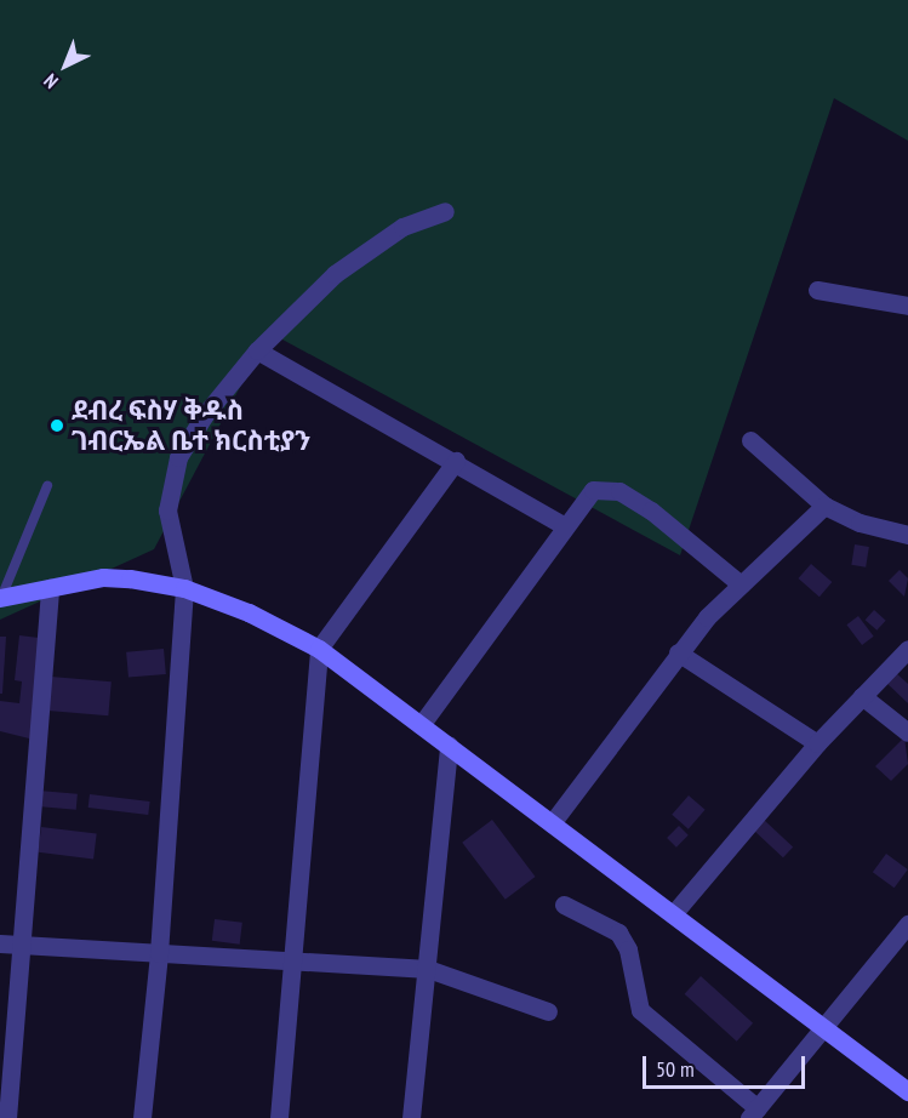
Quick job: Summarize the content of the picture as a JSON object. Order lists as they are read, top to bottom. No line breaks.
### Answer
{"places":["ደብረ ፍስሃ ቅዱስ ገብርኤል ቤተ ክርስቲያን"],"scale_bar":"50 m","north":"bottom left"}
